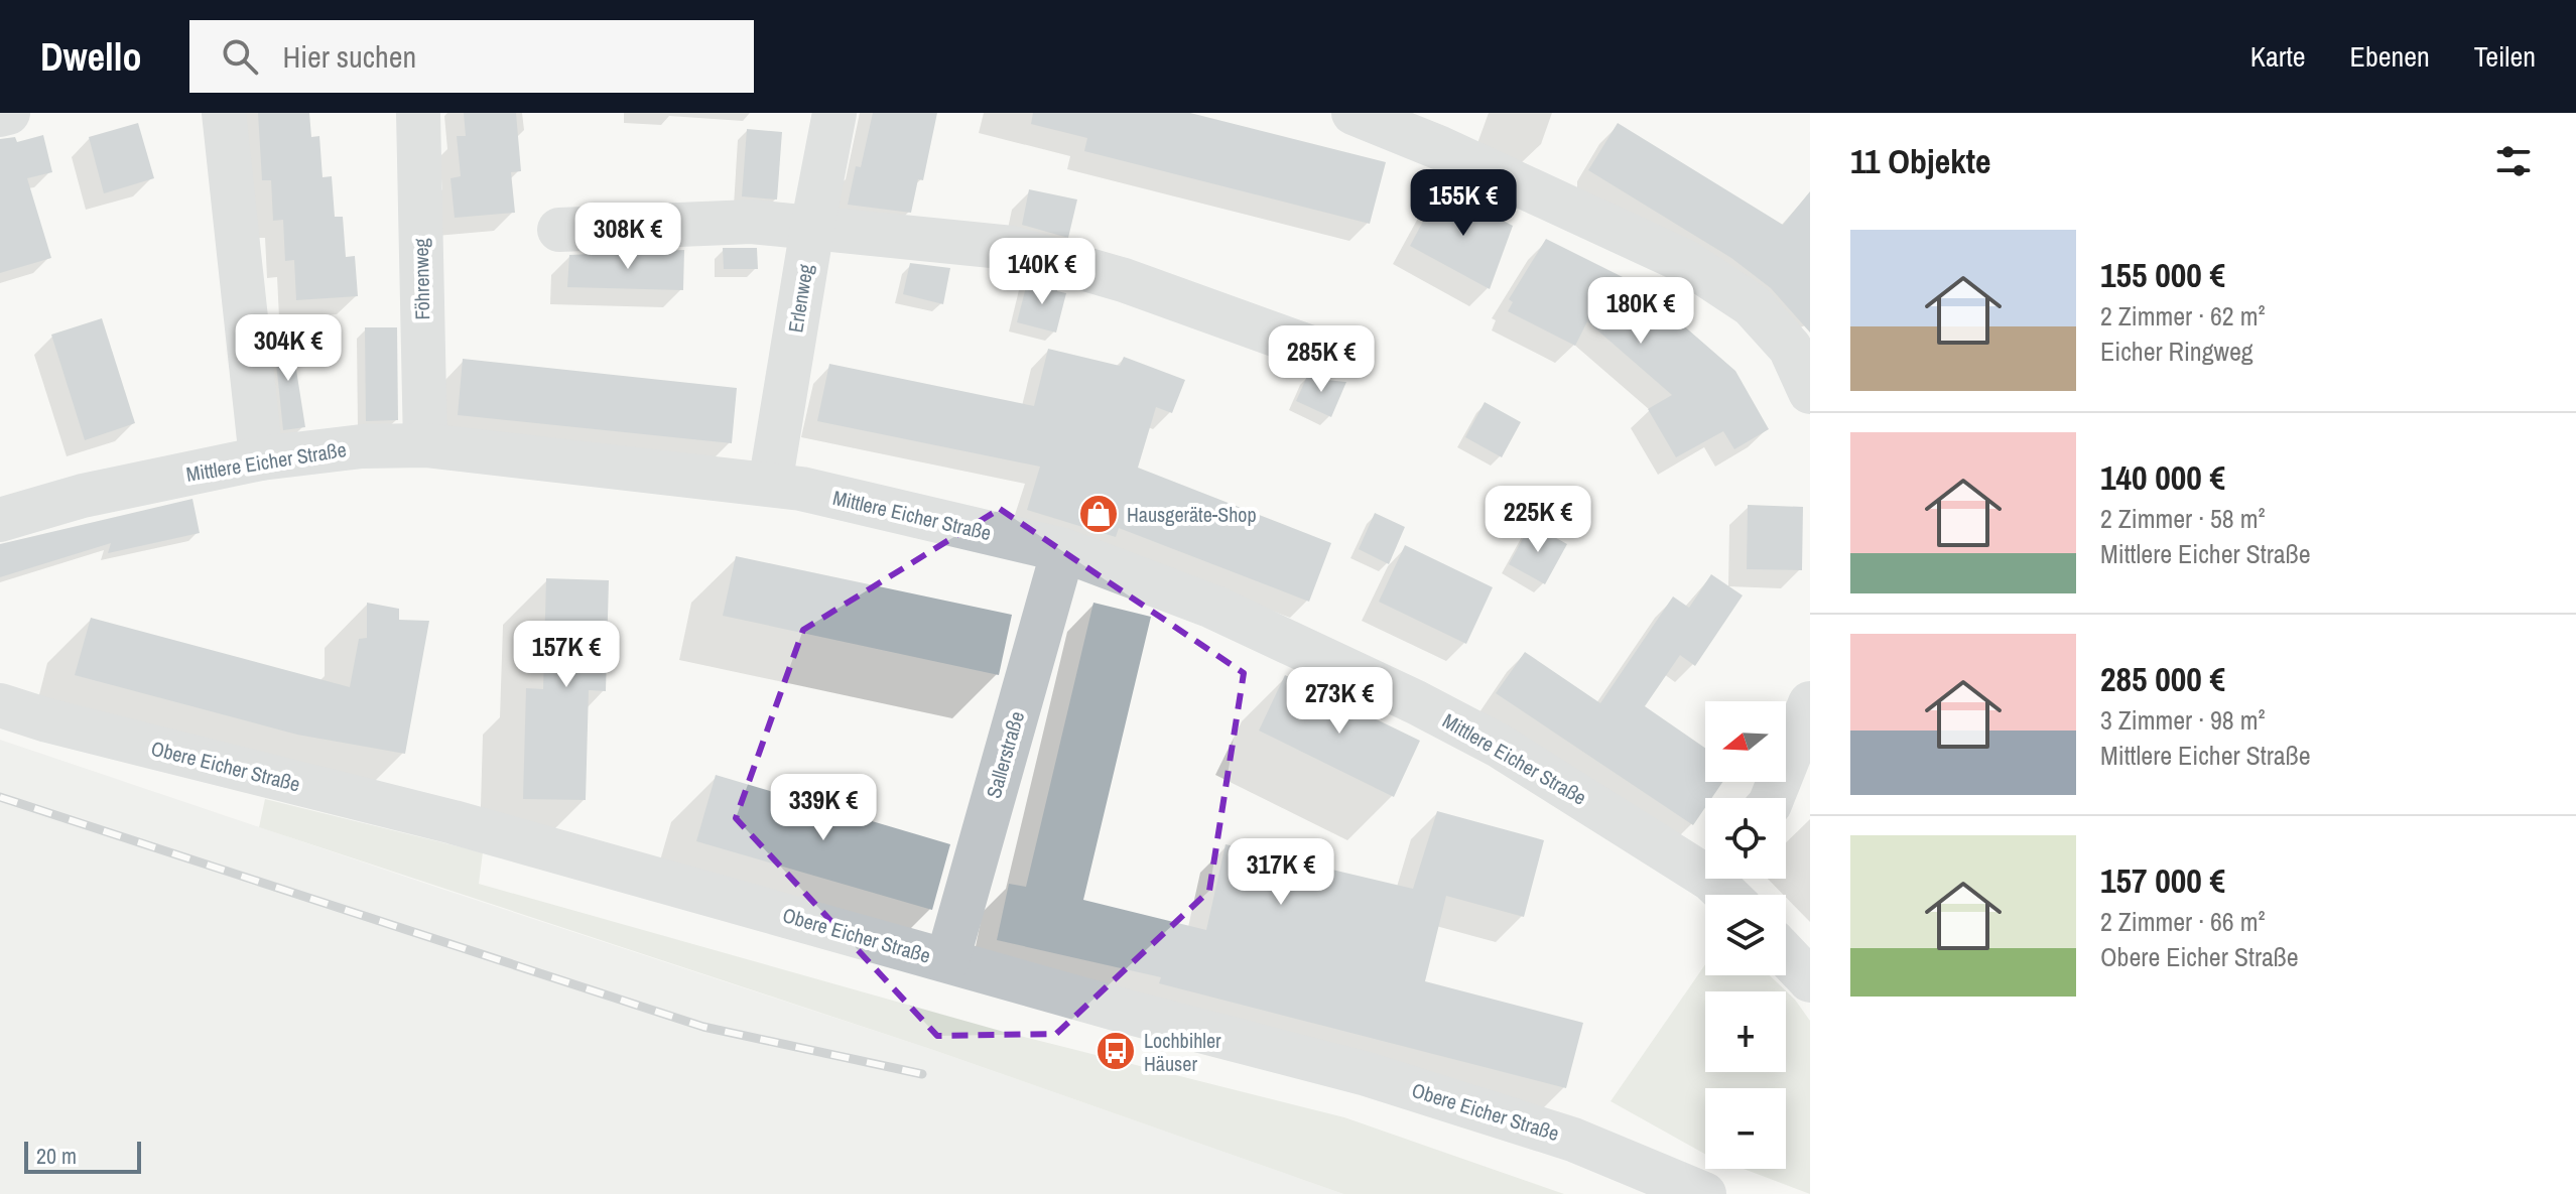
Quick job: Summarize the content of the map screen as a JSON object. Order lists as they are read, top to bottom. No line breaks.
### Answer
{"streets":{"street":["Föhrenweg","Erlenweg","Mittlere Eicher Straße","Sallerstraße","Obere Eicher Straße"]},"crossings":[["Föhrenweg","Mittlere Eicher Straße"],["Erlenweg","Mittlere Eicher Straße"],["Mittlere Eicher Straße","Sallerstraße"],["Sallerstraße","Obere Eicher Straße"]],"places":{"shop":["Hausgeräte-Shop"],"bus stop":["Lochbihler Häuser"]},"scale_bar":"20 m","north":"left","page":{"header":"Dwello","search":"Hier suchen","nav":["Karte","Ebenen","Teilen"],"heading":"11 Objekte","price":["155K €","308K €","140K €","180K €","304K €","285K €","225K €","157K €","273K €","339K €","317K €"],"list":[{"name":"155 000 €","note":"2 Zimmer · 62 m² · Eicher Ringweg"},{"name":"140 000 €","note":"2 Zimmer · 58 m² · Mittlere Eicher Straße"},{"name":"285 000 €","note":"3 Zimmer · 98 m² · Mittlere Eicher Straße"},{"name":"157 000 €","note":"2 Zimmer · 66 m² · Obere Eicher Straße"}],"map_buttons":["+","−"],"scale":"20 m"}}
